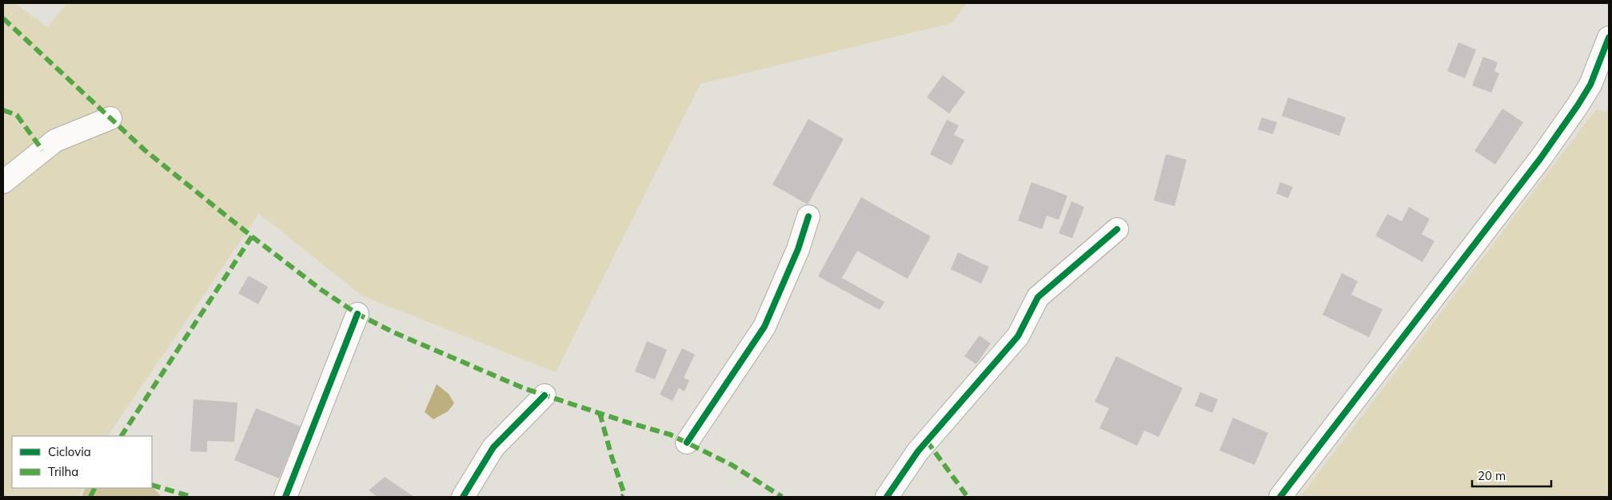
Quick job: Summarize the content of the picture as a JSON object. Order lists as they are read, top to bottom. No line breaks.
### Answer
{"legend":["Ciclovia","Trilha"],"scale_bar":"20 m"}
